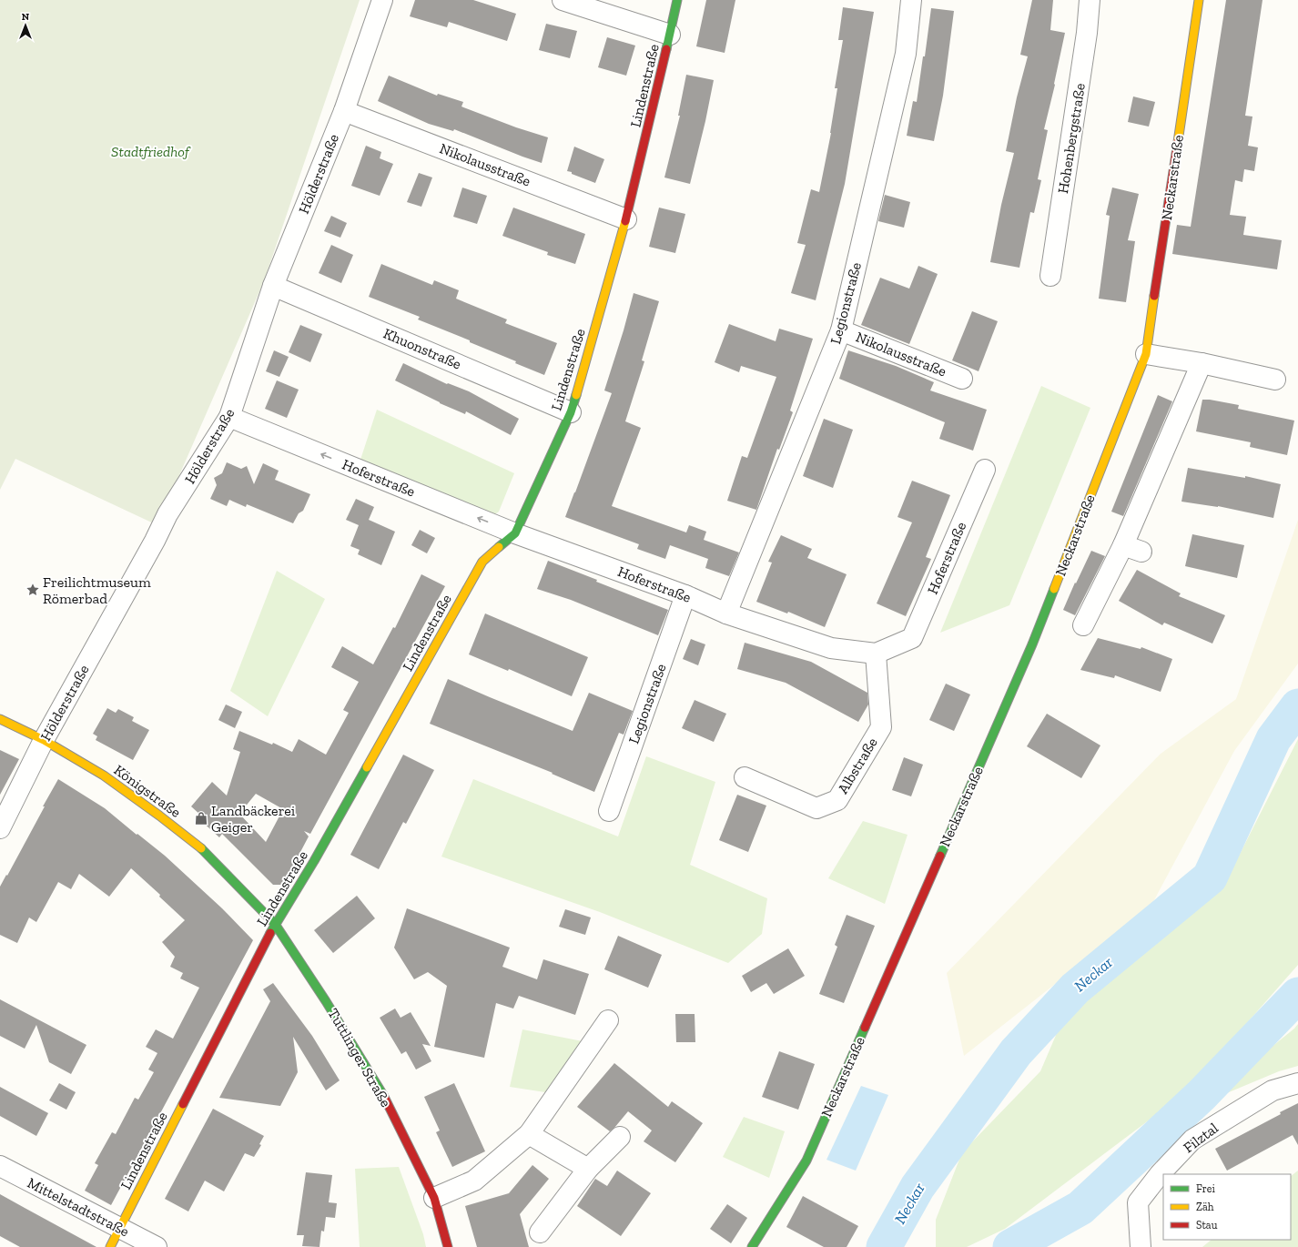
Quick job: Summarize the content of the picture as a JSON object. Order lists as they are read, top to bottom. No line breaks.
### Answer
{"streets":{"street":["Lindenstraße","Hohenbergstraße","Nikolausstraße","Hölderstraße","Neckarstraße","Legionstraße","Khuonstraße","Hoferstraße","Albstraße","Königstraße","Tuttlinger Straße","Filztal","Mittelstadtstraße"]},"crossings":[["Lindenstraße","Nikolausstraße"],["Lindenstraße","Khuonstraße"],["Lindenstraße","Hoferstraße"],["Lindenstraße","Königstraße"],["Lindenstraße","Tuttlinger Straße"],["Lindenstraße","Mittelstadtstraße"],["Nikolausstraße","Hölderstraße"],["Nikolausstraße","Legionstraße"],["Hölderstraße","Khuonstraße"],["Hölderstraße","Hoferstraße"],["Hölderstraße","Königstraße"],["Legionstraße","Hoferstraße"],["Hoferstraße","Albstraße"],["Königstraße","Tuttlinger Straße"]],"water":["Neckar"],"parks":["Stadtfriedhof"],"places":{"place":["Freilichtmuseum Römerbad"],"shop":["Landbäckerei Geiger"]},"legend":["Frei","Zäh","Stau"],"north":"top"}
